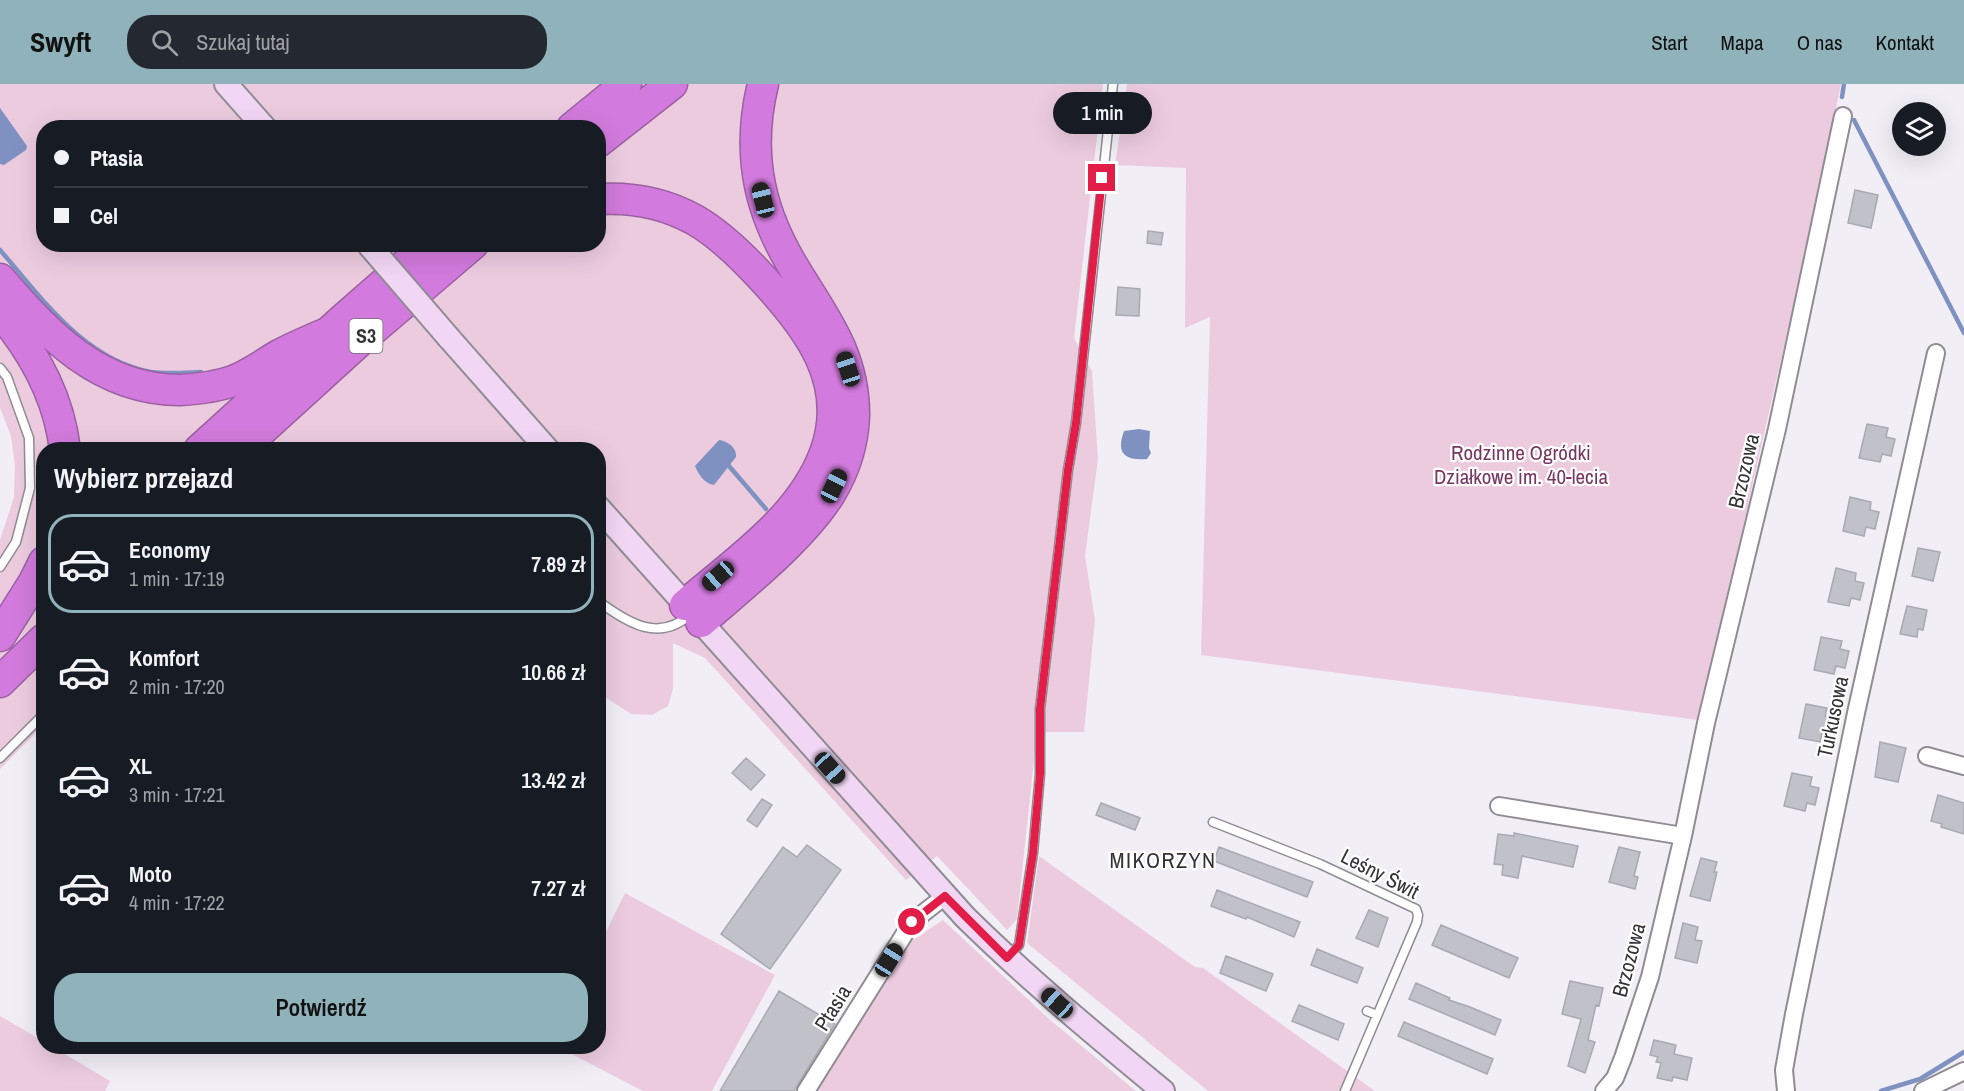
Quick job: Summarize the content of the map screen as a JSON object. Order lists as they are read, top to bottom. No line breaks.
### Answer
{"streets":{"highway":["S3"],"street":["Brzozowa","Turkusowa","Ptasia"],"lane":["Leśny Świt"]},"districts":["MIKORZYN"],"parks":["Rodzinne Ogródki Działkowe im. 40-lecia"],"page":{"header":"Swyft","search":"Szukaj tutaj","nav":["Start","Mapa","O nas","Kontakt"],"bubble":"1 min","banner":["Ptasia","Cel"],"heading":"Wybierz przejazd","list":[{"name":"Economy","note":"1 min · 17:19","value":"7.89 zł"},{"name":"Komfort","note":"2 min · 17:20","value":"10.66 zł"},{"name":"XL","note":"3 min · 17:21","value":"13.42 zł"},{"name":"Moto","note":"4 min · 17:22","value":"7.27 zł"}],"buttons":"Potwierdź"}}
